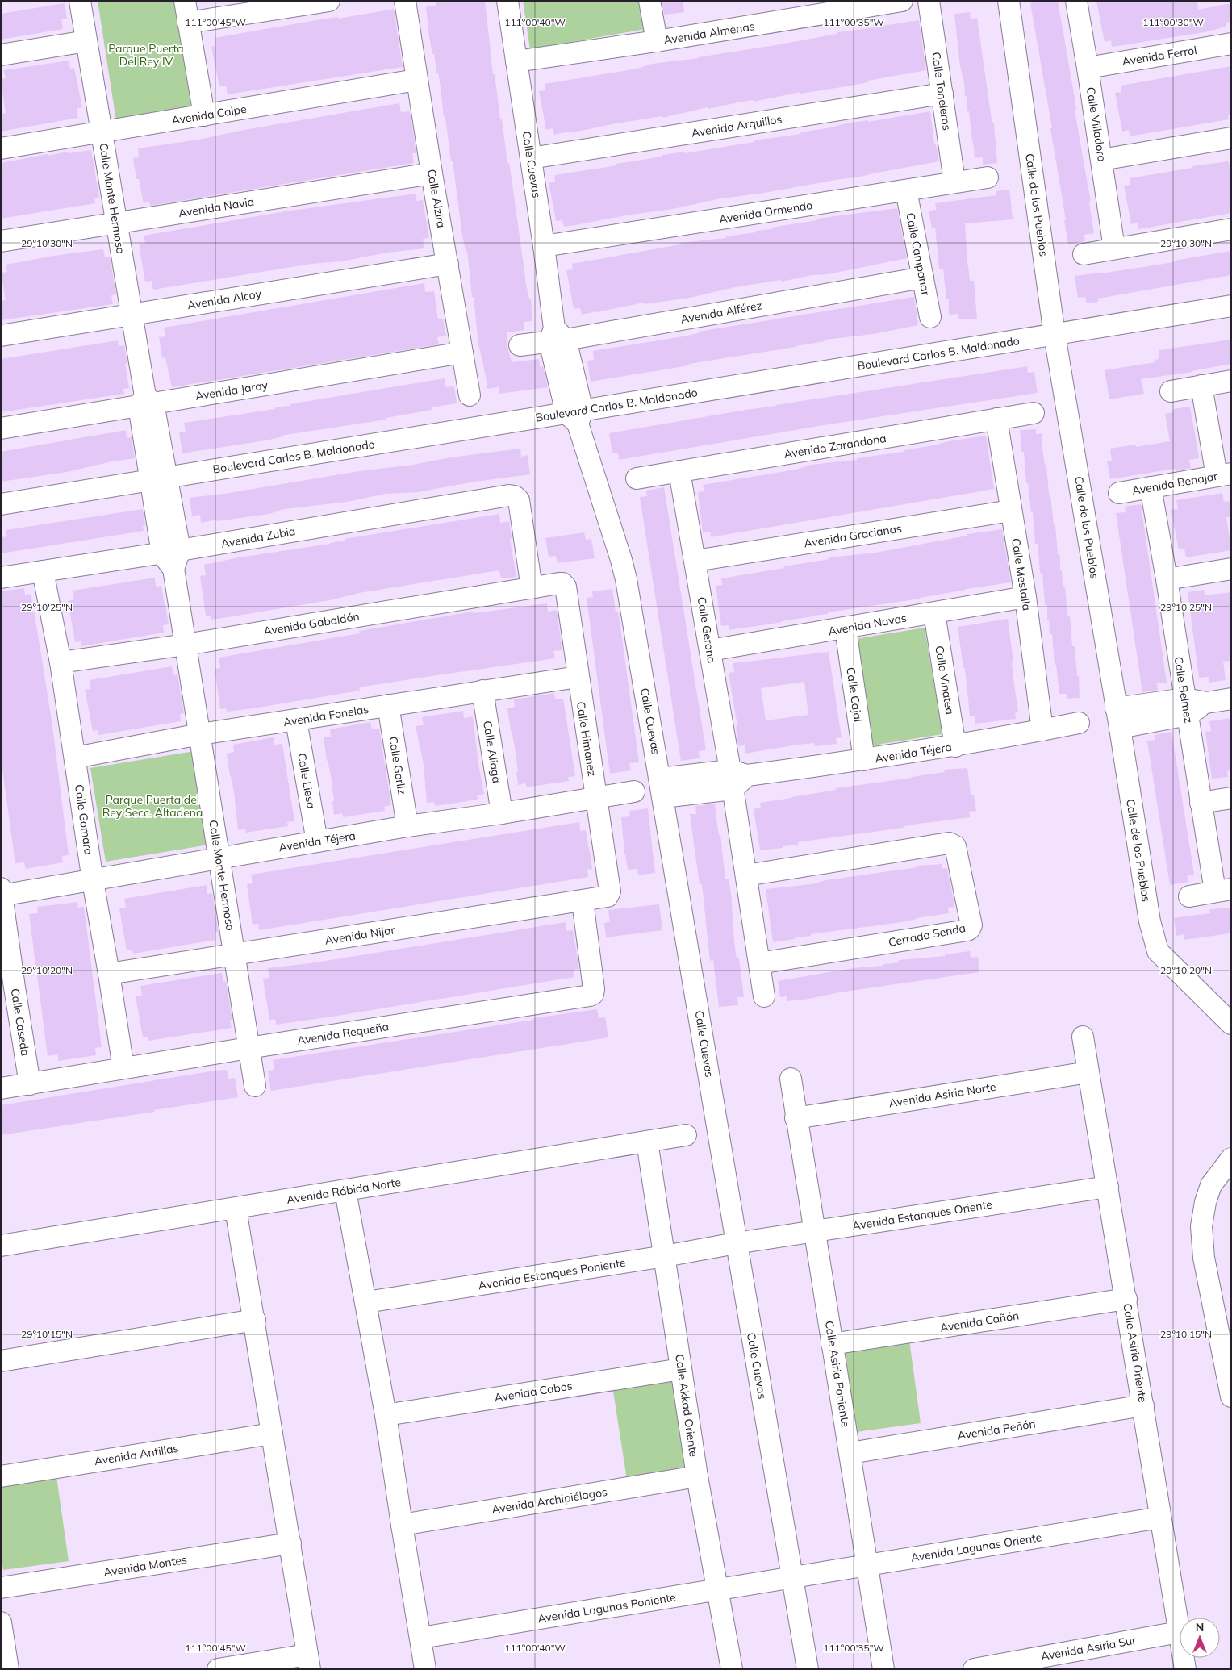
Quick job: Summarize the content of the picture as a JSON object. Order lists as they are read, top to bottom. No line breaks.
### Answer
{"streets":{"street":["Avenida Almenas","Avenida Ferrol","Calle Toneleros","Avenida Calpe","Calle Villadoro","Avenida Arquillos","Calle Cuevas","Calle Monte Hermoso","Calle Alzira","Calle de los Pueblos","Avenida Navia","Avenida Ormendo","Calle Campanar","Avenida Alcoy","Avenida Alférez","Boulevard Carlos B. Maldonado","Avenida Jaray","Avenida Zarandona","Avenida Benajar","Avenida Gracianas","Avenida Zubia","Calle Mestalla","Avenida Gabaldón","Avenida Navas","Calle Gerona","Calle Vinatea","Calle Belmez","Calle Cajal","Avenida Fonelas","Calle Himanez","Calle Aliaga","Avenida Téjera","Calle Gorliz","Calle Liesa","Calle Gomara","Avenida Nijar","Cerrada Senda","Calle Caseda","Avenida Requeña","Avenida Asiria Norte","Avenida Rábida Norte","Avenida Estanques Oriente","Avenida Estanques Poniente","Avenida Cañón","Calle Asiria Oriente","Calle Asiria Poniente","Avenida Cabos","Calle Akkad Oriente","Avenida Peñón","Avenida Antillas","Avenida Archipiélagos","Avenida Lagunas Oriente","Avenida Montes","Avenida Lagunas Poniente","Avenida Asiria Sur"]},"crossings":[["Avenida Almenas","Calle Cuevas"],["Avenida Ferrol","Calle Villadoro"],["Calle Toneleros","Avenida Arquillos"],["Calle Toneleros","Avenida Ormendo"],["Avenida Calpe","Calle Monte Hermoso"],["Avenida Calpe","Calle Alzira"],["Avenida Arquillos","Calle Cuevas"],["Calle Cuevas","Avenida Ormendo"],["Calle Cuevas","Avenida Alférez"],["Calle Cuevas","Boulevard Carlos B. Maldonado"],["Calle Cuevas","Avenida Téjera"],["Calle Cuevas","Avenida Estanques Oriente"],["Calle Cuevas","Avenida Estanques Poniente"],["Calle Cuevas","Avenida Lagunas Oriente"],["Calle Cuevas","Avenida Lagunas Poniente"],["Calle Monte Hermoso","Avenida Navia"],["Calle Monte Hermoso","Avenida Alcoy"],["Calle Monte Hermoso","Boulevard Carlos B. Maldonado"],["Calle Monte Hermoso","Avenida Jaray"],["Calle Monte Hermoso","Avenida Zubia"],["Calle Monte Hermoso","Avenida Gabaldón"],["Calle Monte Hermoso","Avenida Fonelas"],["Calle Monte Hermoso","Avenida Téjera"],["Calle Monte Hermoso","Avenida Nijar"],["Calle Monte Hermoso","Avenida Requeña"],["Calle Alzira","Avenida Navia"],["Calle Alzira","Avenida Alcoy"],["Calle Alzira","Avenida Jaray"],["Calle de los Pueblos","Boulevard Carlos B. Maldonado"],["Avenida Ormendo","Calle Campanar"],["Calle Campanar","Avenida Alférez"],["Avenida Zarandona","Calle Mestalla"],["Avenida Zarandona","Calle Gerona"],["Avenida Benajar","Calle Belmez"],["Avenida Gracianas","Calle Mestalla"],["Avenida Gracianas","Calle Gerona"],["Avenida Zubia","Avenida Gabaldón"],["Avenida Zubia","Calle Gomara"],["Calle Mestalla","Avenida Navas"],["Calle Mestalla","Avenida Téjera"],["Avenida Gabaldón","Calle Himanez"],["Avenida Gabaldón","Calle Gomara"],["Avenida Navas","Calle Gerona"],["Avenida Navas","Calle Vinatea"],["Avenida Navas","Calle Cajal"],["Calle Gerona","Avenida Téjera"],["Calle Vinatea","Avenida Téjera"],["Calle Cajal","Avenida Téjera"],["Avenida Fonelas","Calle Himanez"],["Avenida Fonelas","Calle Aliaga"],["Avenida Fonelas","Calle Gorliz"],["Avenida Fonelas","Calle Liesa"],["Avenida Fonelas","Calle Gomara"],["Calle Himanez","Avenida Téjera"],["Calle Himanez","Avenida Nijar"],["Calle Aliaga","Avenida Téjera"],["Avenida Téjera","Calle Gorliz"],["Avenida Téjera","Calle Liesa"],["Avenida Téjera","Calle Gomara"],["Avenida Téjera","Calle Caseda"],["Calle Gomara","Avenida Nijar"],["Calle Gomara","Avenida Requeña"],["Avenida Nijar","Avenida Requeña"],["Calle Caseda","Avenida Requeña"],["Avenida Asiria Norte","Calle Asiria Oriente"],["Avenida Asiria Norte","Calle Asiria Poniente"],["Avenida Rábida Norte","Calle Akkad Oriente"],["Avenida Estanques Oriente","Avenida Estanques Poniente"],["Avenida Estanques Oriente","Calle Asiria Oriente"],["Avenida Estanques Oriente","Calle Asiria Poniente"],["Avenida Estanques Poniente","Calle Akkad Oriente"],["Avenida Cañón","Calle Asiria Oriente"],["Avenida Cañón","Calle Asiria Poniente"],["Calle Asiria Oriente","Avenida Peñón"],["Calle Asiria Oriente","Avenida Lagunas Oriente"],["Calle Asiria Oriente","Avenida Asiria Sur"],["Calle Asiria Poniente","Avenida Peñón"],["Calle Asiria Poniente","Avenida Lagunas Oriente"],["Avenida Cabos","Calle Akkad Oriente"],["Calle Akkad Oriente","Avenida Archipiélagos"],["Calle Akkad Oriente","Avenida Lagunas Poniente"],["Avenida Lagunas Oriente","Avenida Lagunas Poniente"]],"parks":["Parque Puerta Del Rey IV","Parque Puerta del Rey Secc. Altadena"],"north":"top","coordinates":["111°00'45\"W","111°00'40\"W","111°00'35\"W","111°00'30\"W","29°10'30\"N","29°10'25\"N","29°10'20\"N","29°10'15\"N"]}
